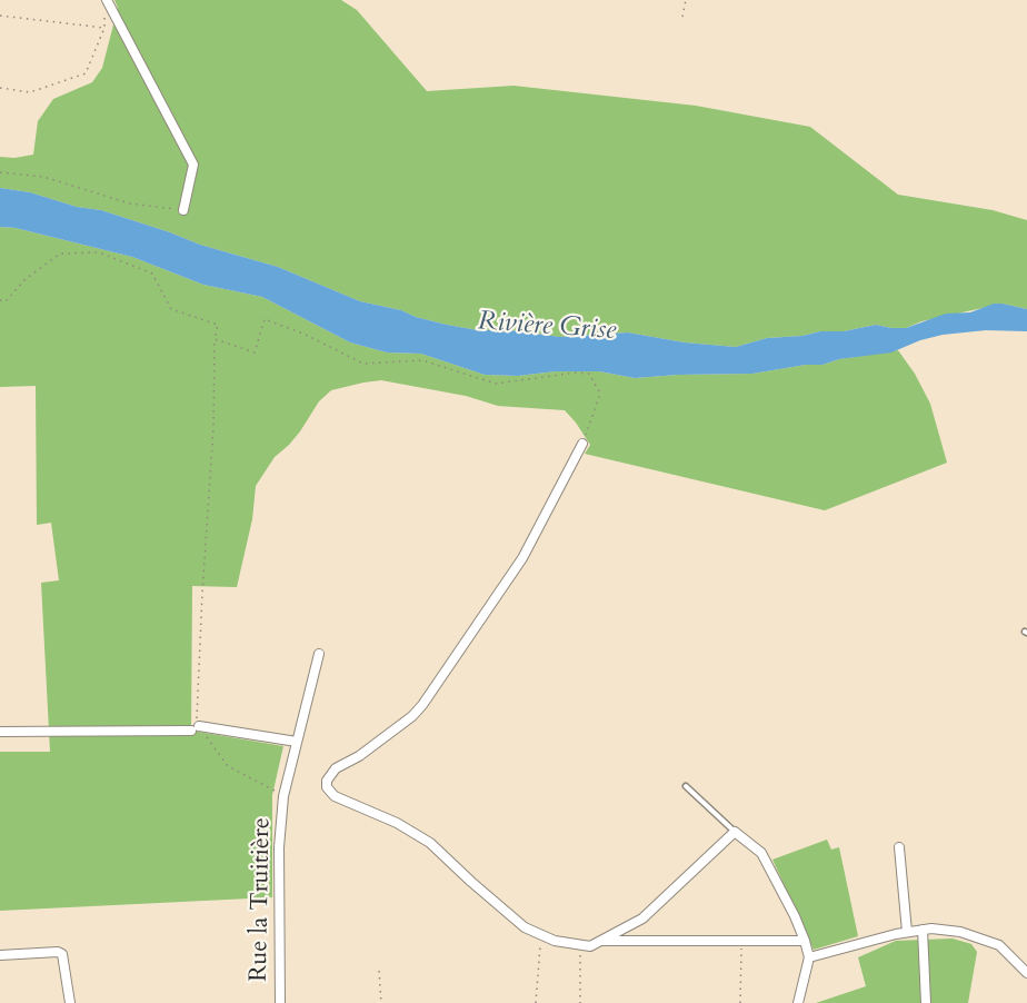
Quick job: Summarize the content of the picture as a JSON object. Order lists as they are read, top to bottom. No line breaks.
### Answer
{"streets":{"street":["Rue la Truitière"]},"water":["Rivière Grise"]}
